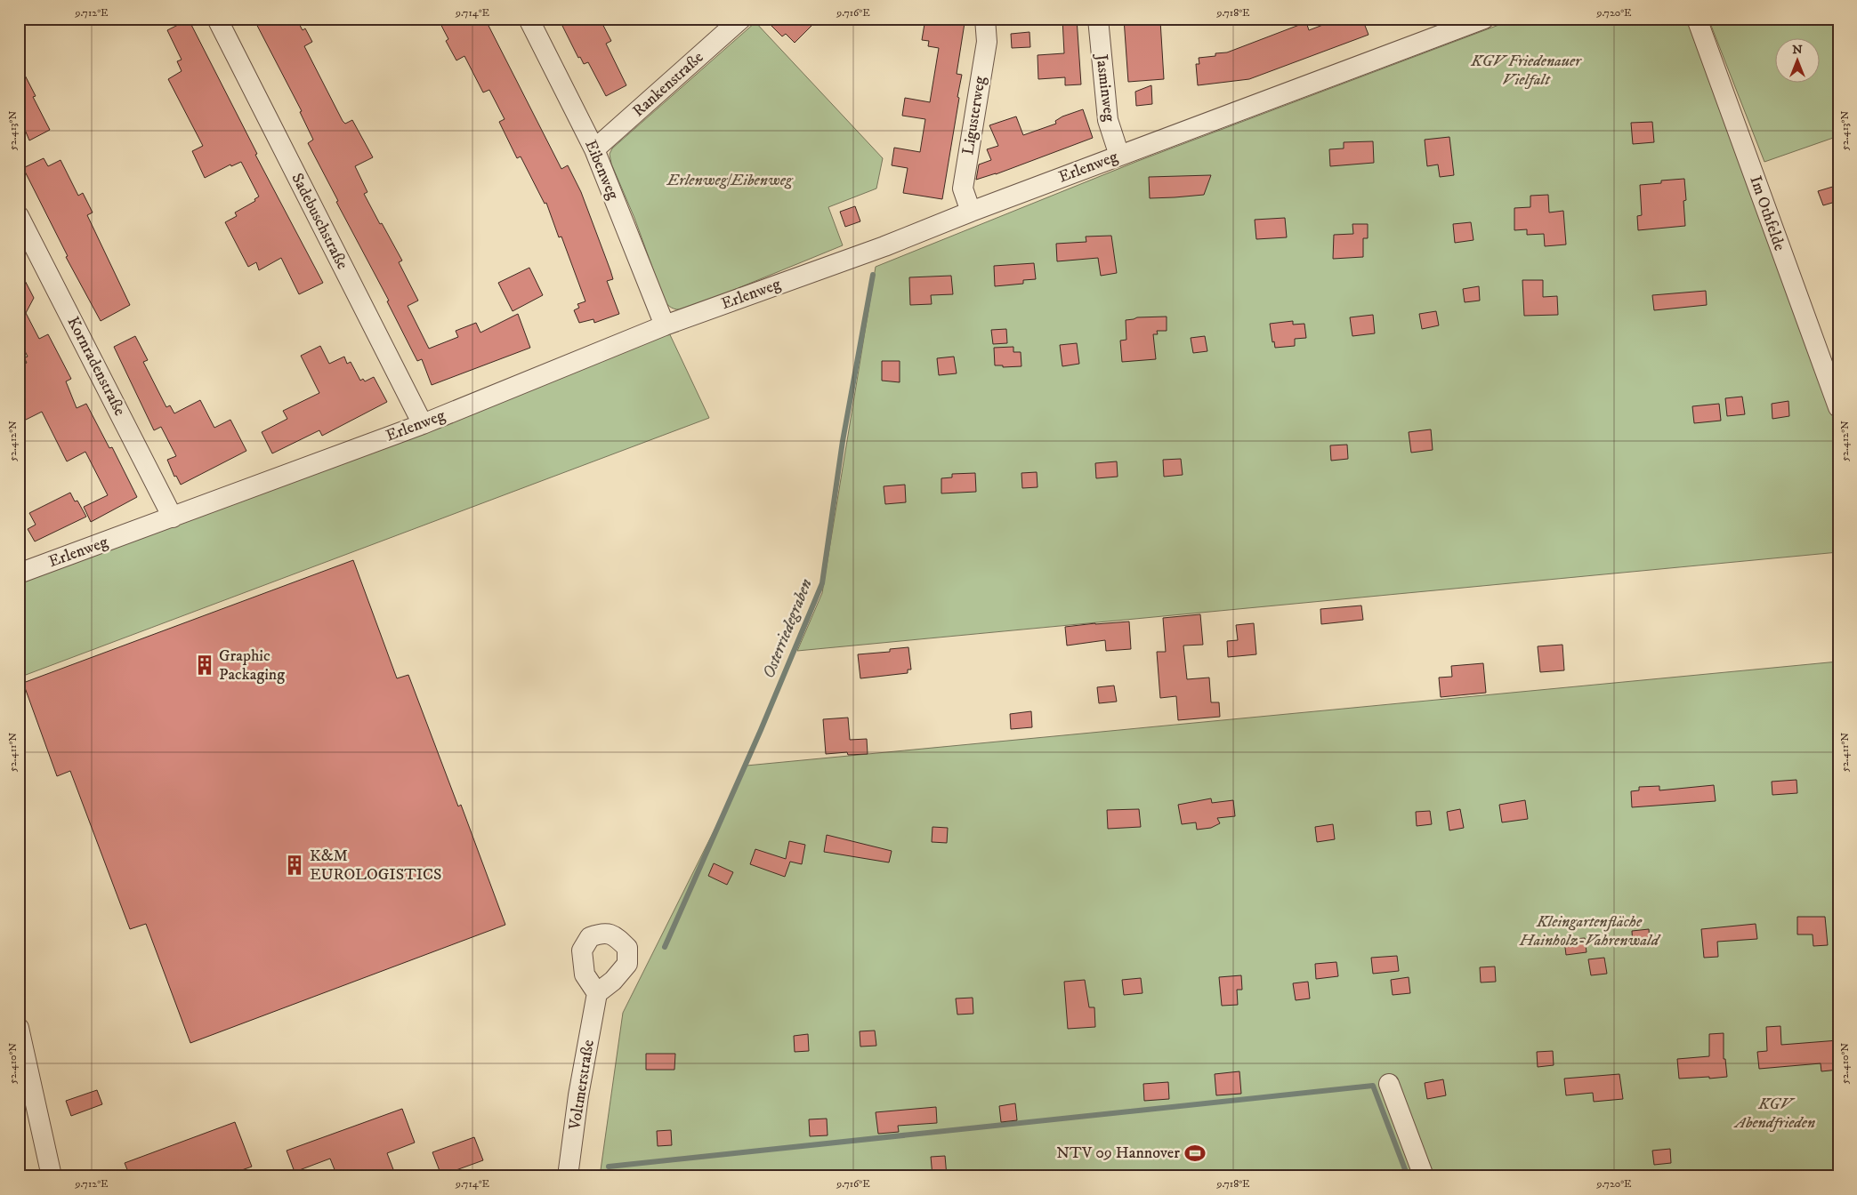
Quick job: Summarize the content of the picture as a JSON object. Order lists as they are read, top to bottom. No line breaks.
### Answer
{"streets":{"street":["Rankenstraße","Jasminweg","Ligusterweg","Erlenweg","Eibenweg","Im Othfelde","Sadebuschstraße","Kornradenstraße","Voltmerstraße"]},"crossings":[["Rankenstraße","Eibenweg"],["Jasminweg","Erlenweg"],["Ligusterweg","Erlenweg"],["Erlenweg","Eibenweg"],["Erlenweg","Sadebuschstraße"],["Erlenweg","Kornradenstraße"]],"water":["Osterriedegraben"],"parks":["KGV Friedenauer Vielfalt","Erlenweg/Eibenweg","Kleingartenfläche Hainholz-Vahrenwald","KGV Abendfrieden"],"places":{"building":["Graphic Packaging","K&M EUROLOGISTICS"],"sports":["NTV 09 Hannover"]},"north":"top","coordinates":["9.712°E","9.714°E","9.716°E","9.718°E","9.720°E","52.413°N","52.412°N","52.411°N","52.410°N"]}
